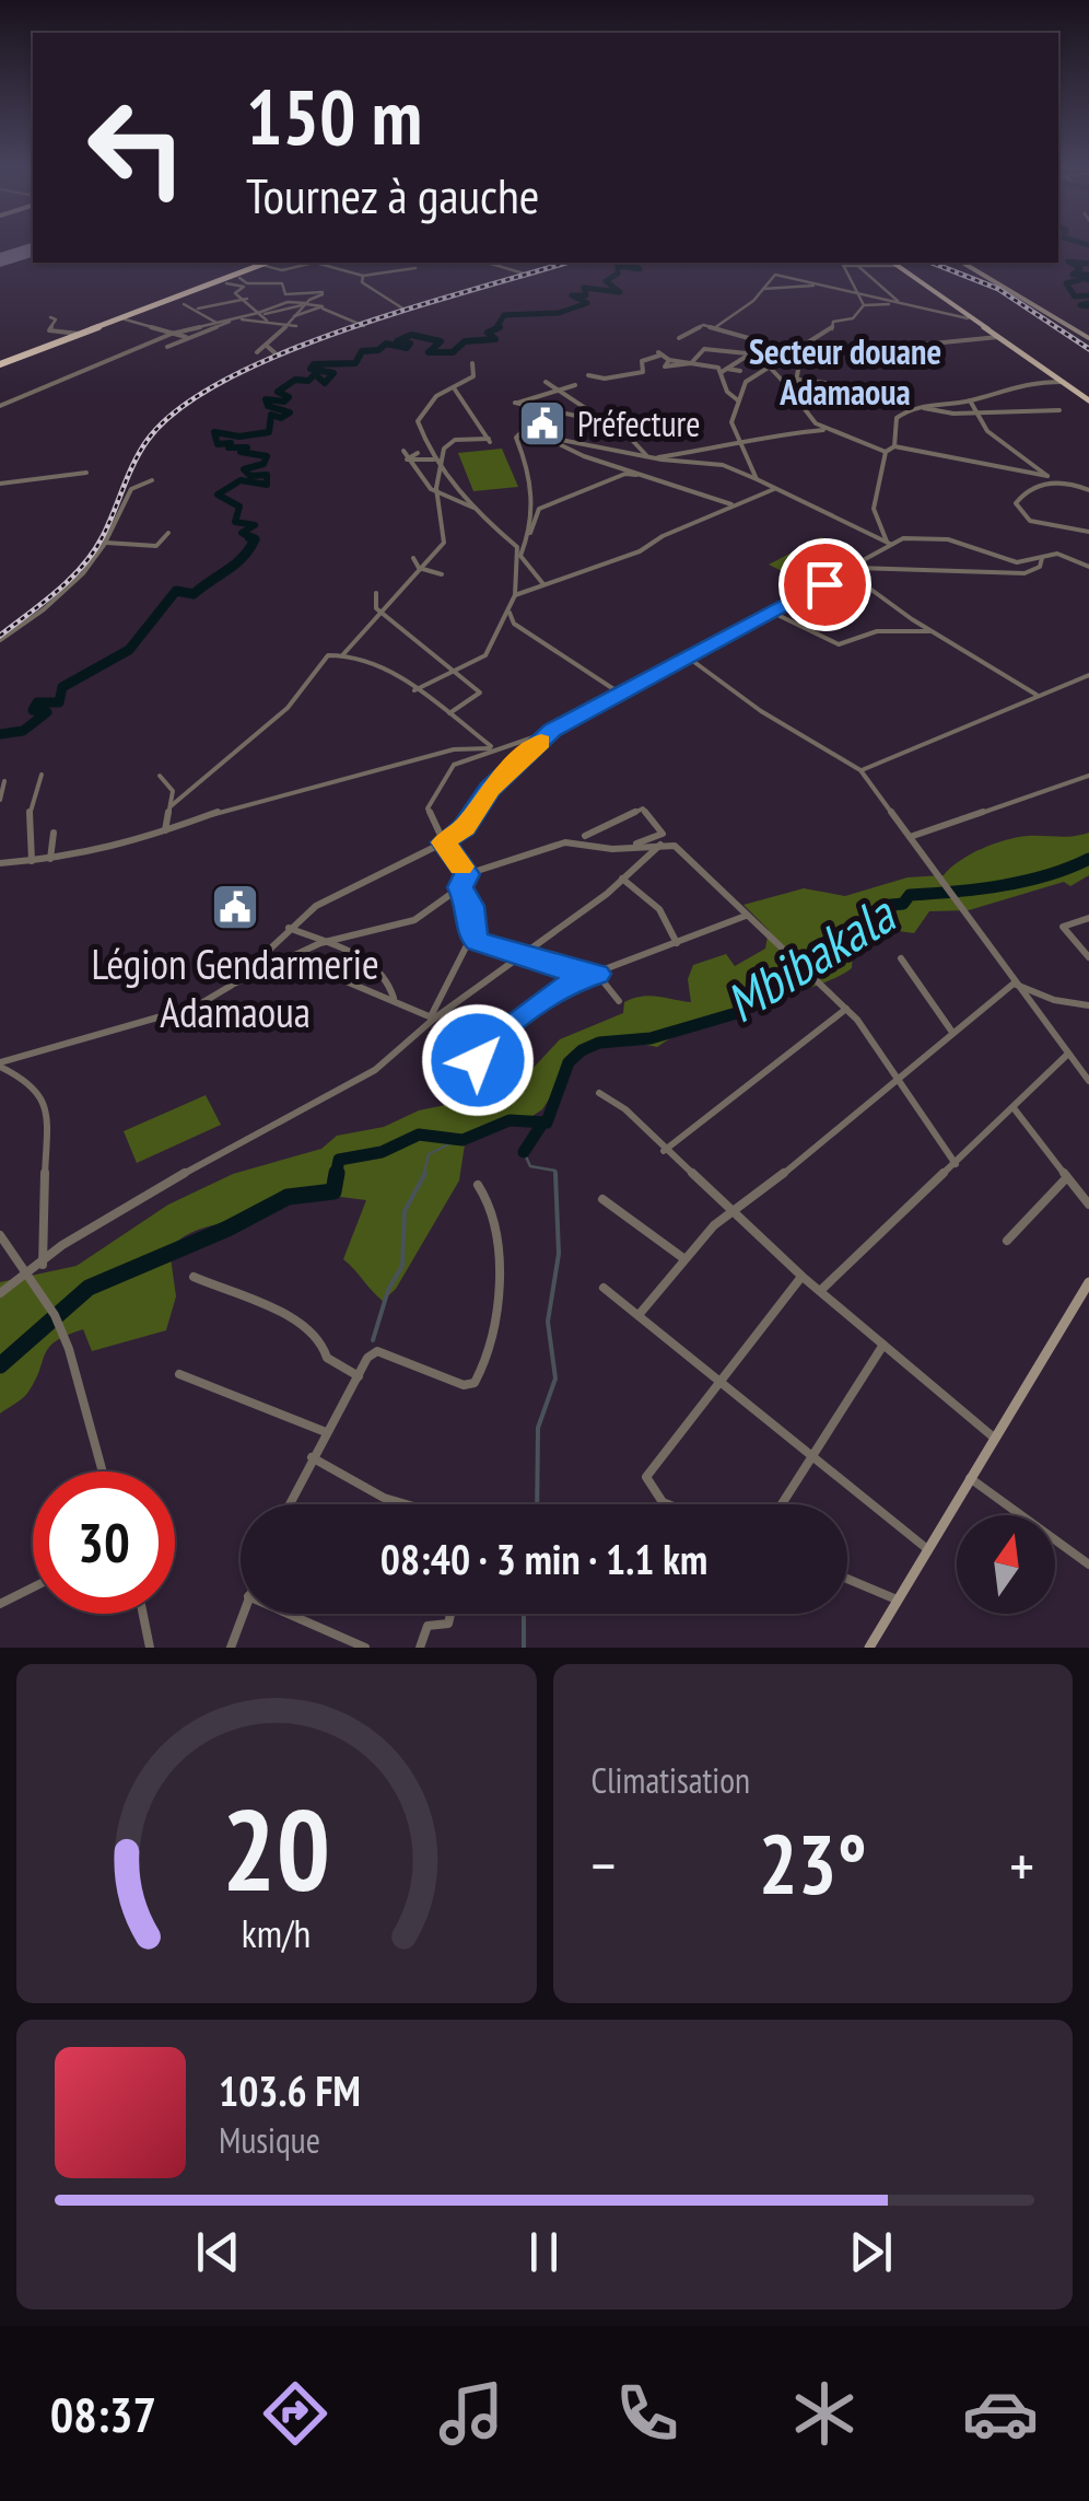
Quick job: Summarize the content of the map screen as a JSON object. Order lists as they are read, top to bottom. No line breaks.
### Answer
{"districts":["Secteur douane Adamaoua"],"water":["Mbibakala"],"places":{"public building":["Préfecture","Légion Gendarmerie Adamaoua"]},"north":"top","page":{"turn":["150 m","Tournez à gauche"],"limit":"30","trip":"08:40 · 3 min · 1.1 km","tile":"Climatisation","heat":["−","23°","+"],"song":["103.6 FM","Musique"],"tabs":"08:37","gauge":["20","km/h"]}}
